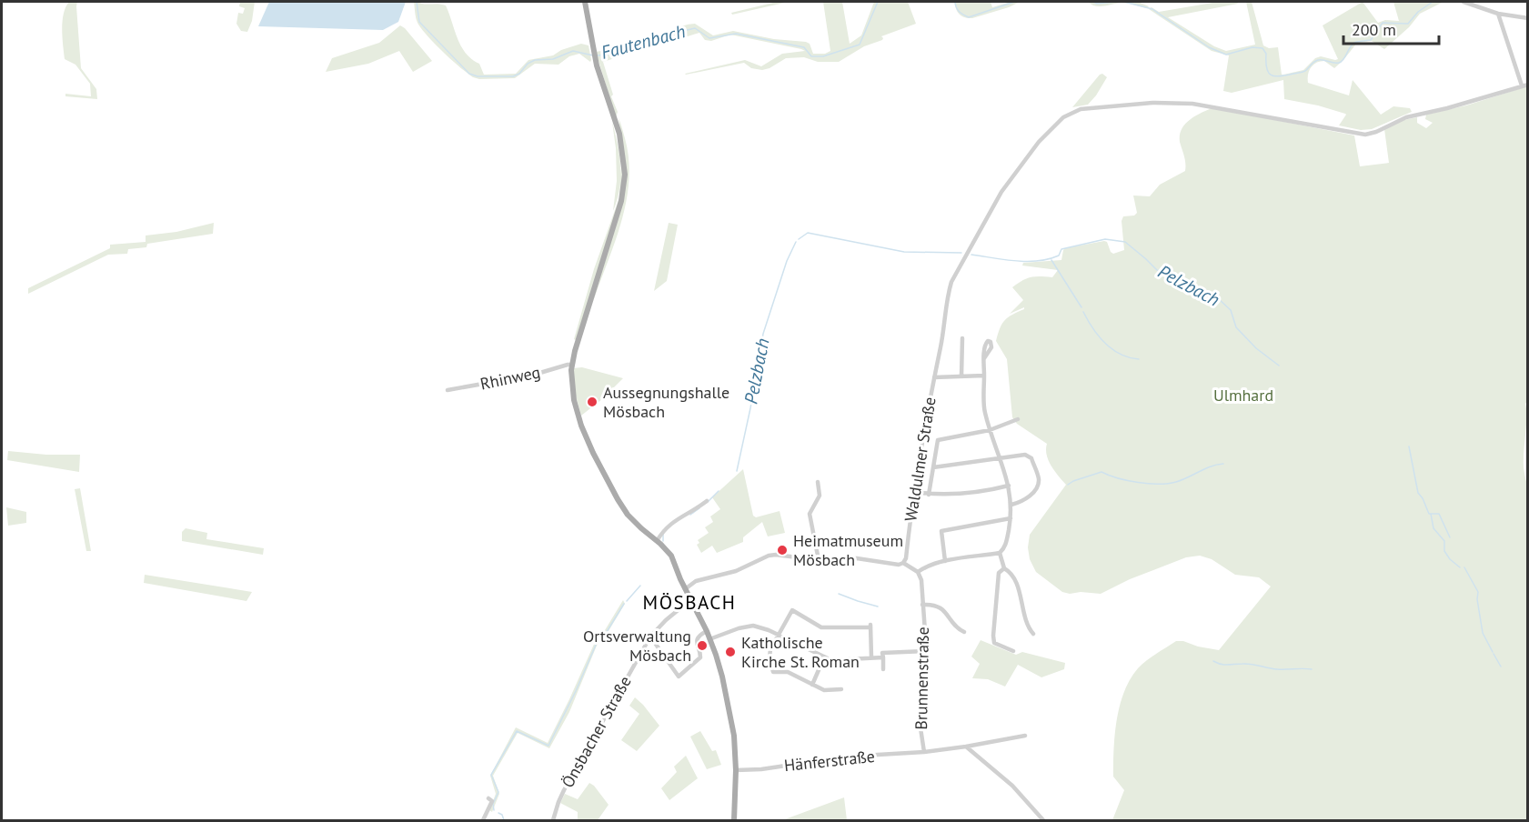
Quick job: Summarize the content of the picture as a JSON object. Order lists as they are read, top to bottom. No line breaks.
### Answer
{"streets":{"street":["Rhinweg","Waldulmer Straße","Brunnenstraße","Önsbacher Straße","Hänferstraße"]},"crossings":[["Brunnenstraße","Hänferstraße"]],"districts":["MÖSBACH"],"water":["Fautenbach","Pelzbach"],"parks":["Ulmhard"],"places":["Aussegnungshalle Mösbach","Heimatmuseum Mösbach","Ortsverwaltung Mösbach","Katholische Kirche St. Roman"],"scale_bar":"200 m"}
